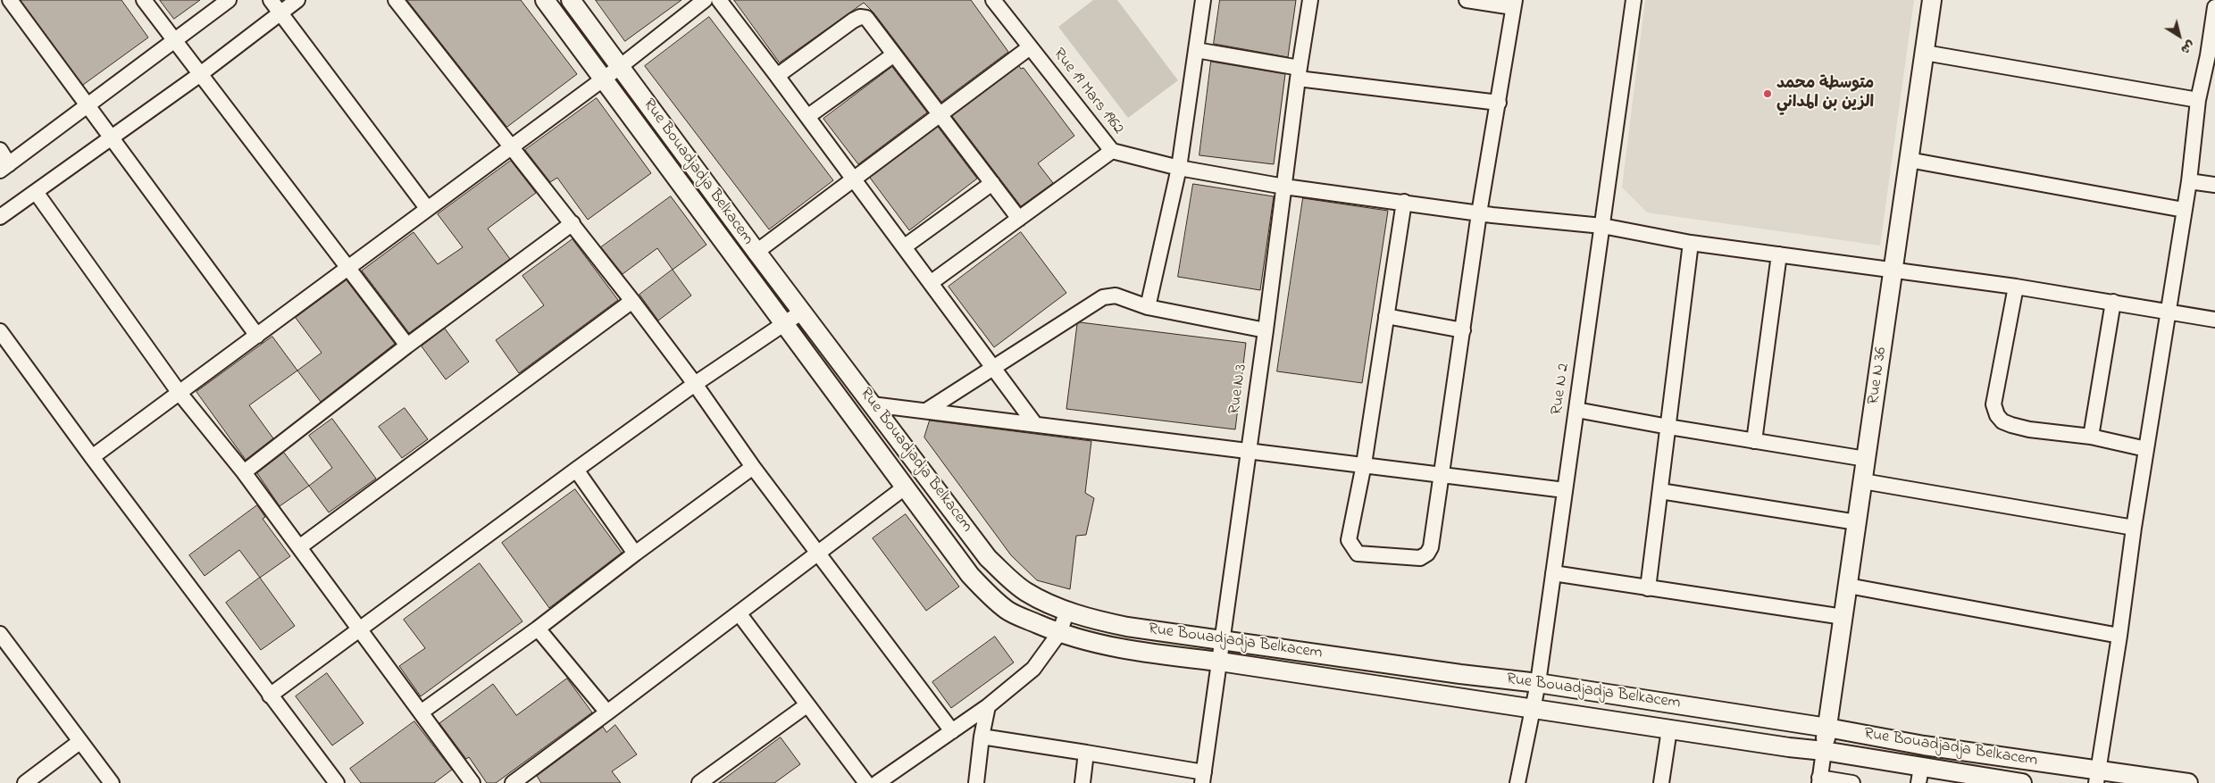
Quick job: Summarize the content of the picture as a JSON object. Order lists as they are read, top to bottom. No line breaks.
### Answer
{"streets":{"street":["Rue 19 Mars 1962","Rue Bouadjadja Belkacem","Rue N 36","Rue N 3","Rue N 2"]},"crossings":[["Rue 19 Mars 1962","Rue N 36"],["Rue 19 Mars 1962","Rue N 3"],["Rue 19 Mars 1962","Rue N 2"],["Rue Bouadjadja Belkacem","Rue N 36"],["Rue Bouadjadja Belkacem","Rue N 3"],["Rue Bouadjadja Belkacem","Rue N 2"]],"places":["متوسطة محمد الزين بن المداني"],"north":"bottom right"}
